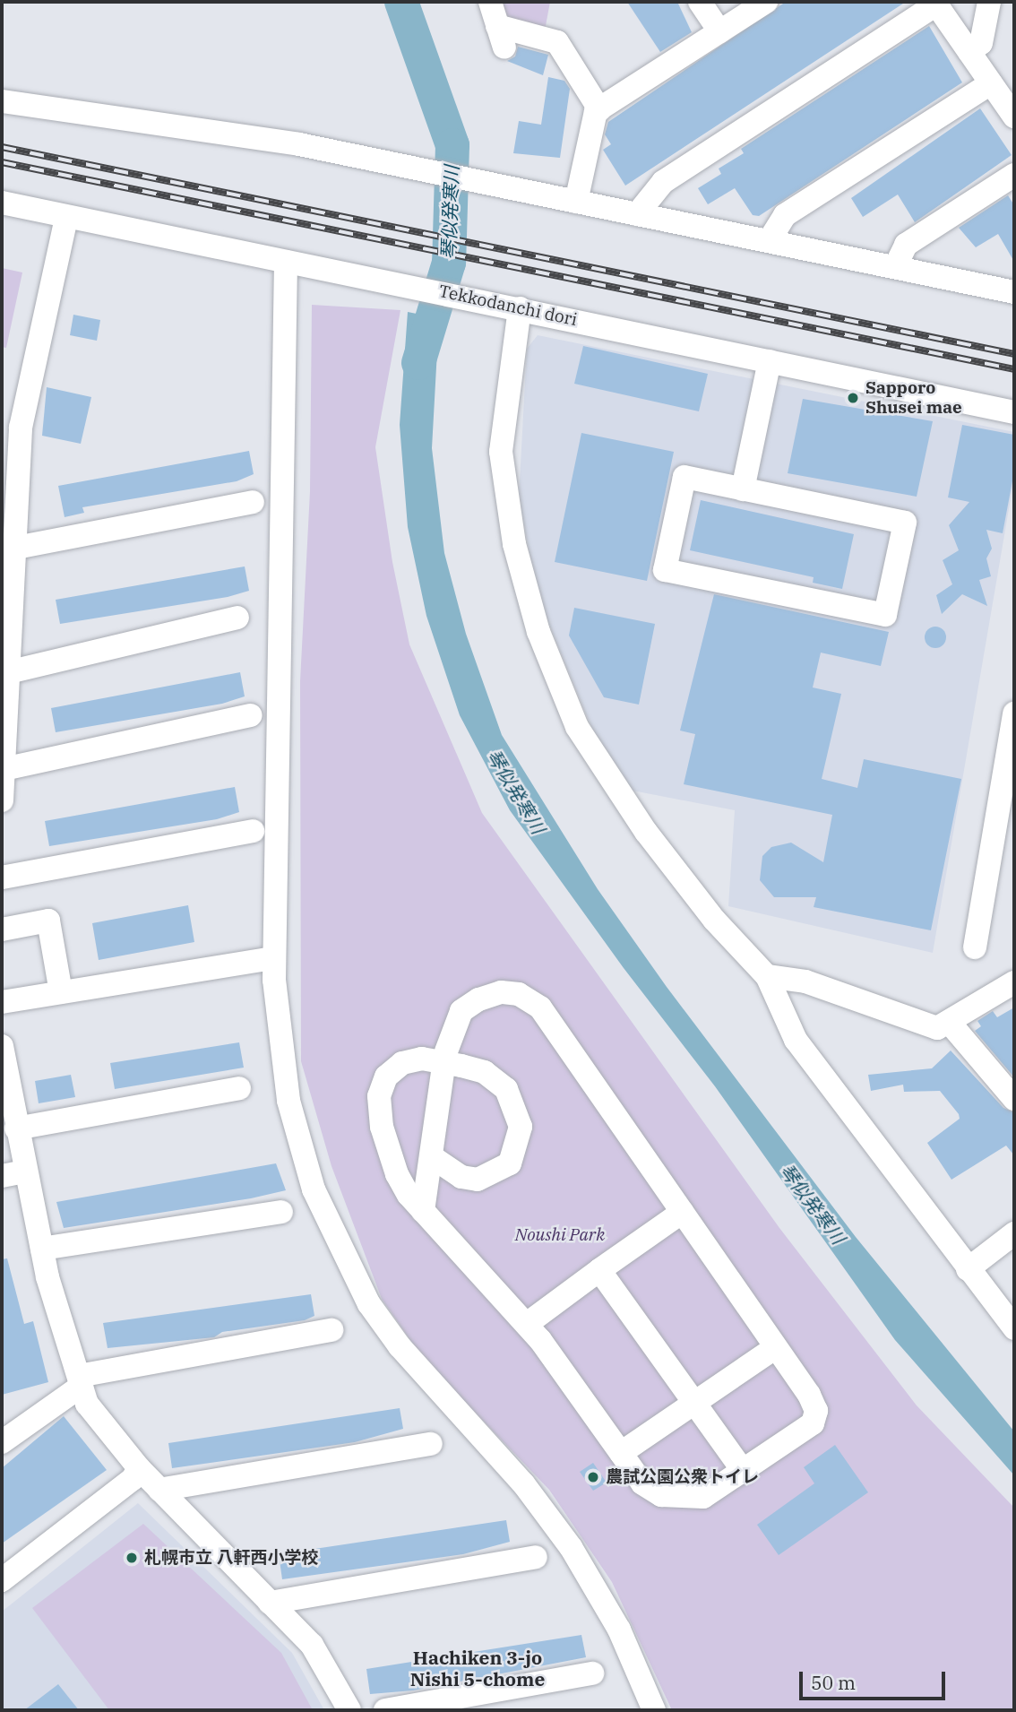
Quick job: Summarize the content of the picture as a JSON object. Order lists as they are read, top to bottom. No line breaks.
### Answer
{"streets":{"street":["Tekkodanchi dori"]},"districts":["Hachiken 3-jo Nishi 5-chome"],"water":["琴似発寒川"],"parks":["Noushi Park"],"places":["Sapporo Shusei mae","農試公園公衆トイレ","札幌市立 八軒西小学校"],"scale_bar":"50 m"}
